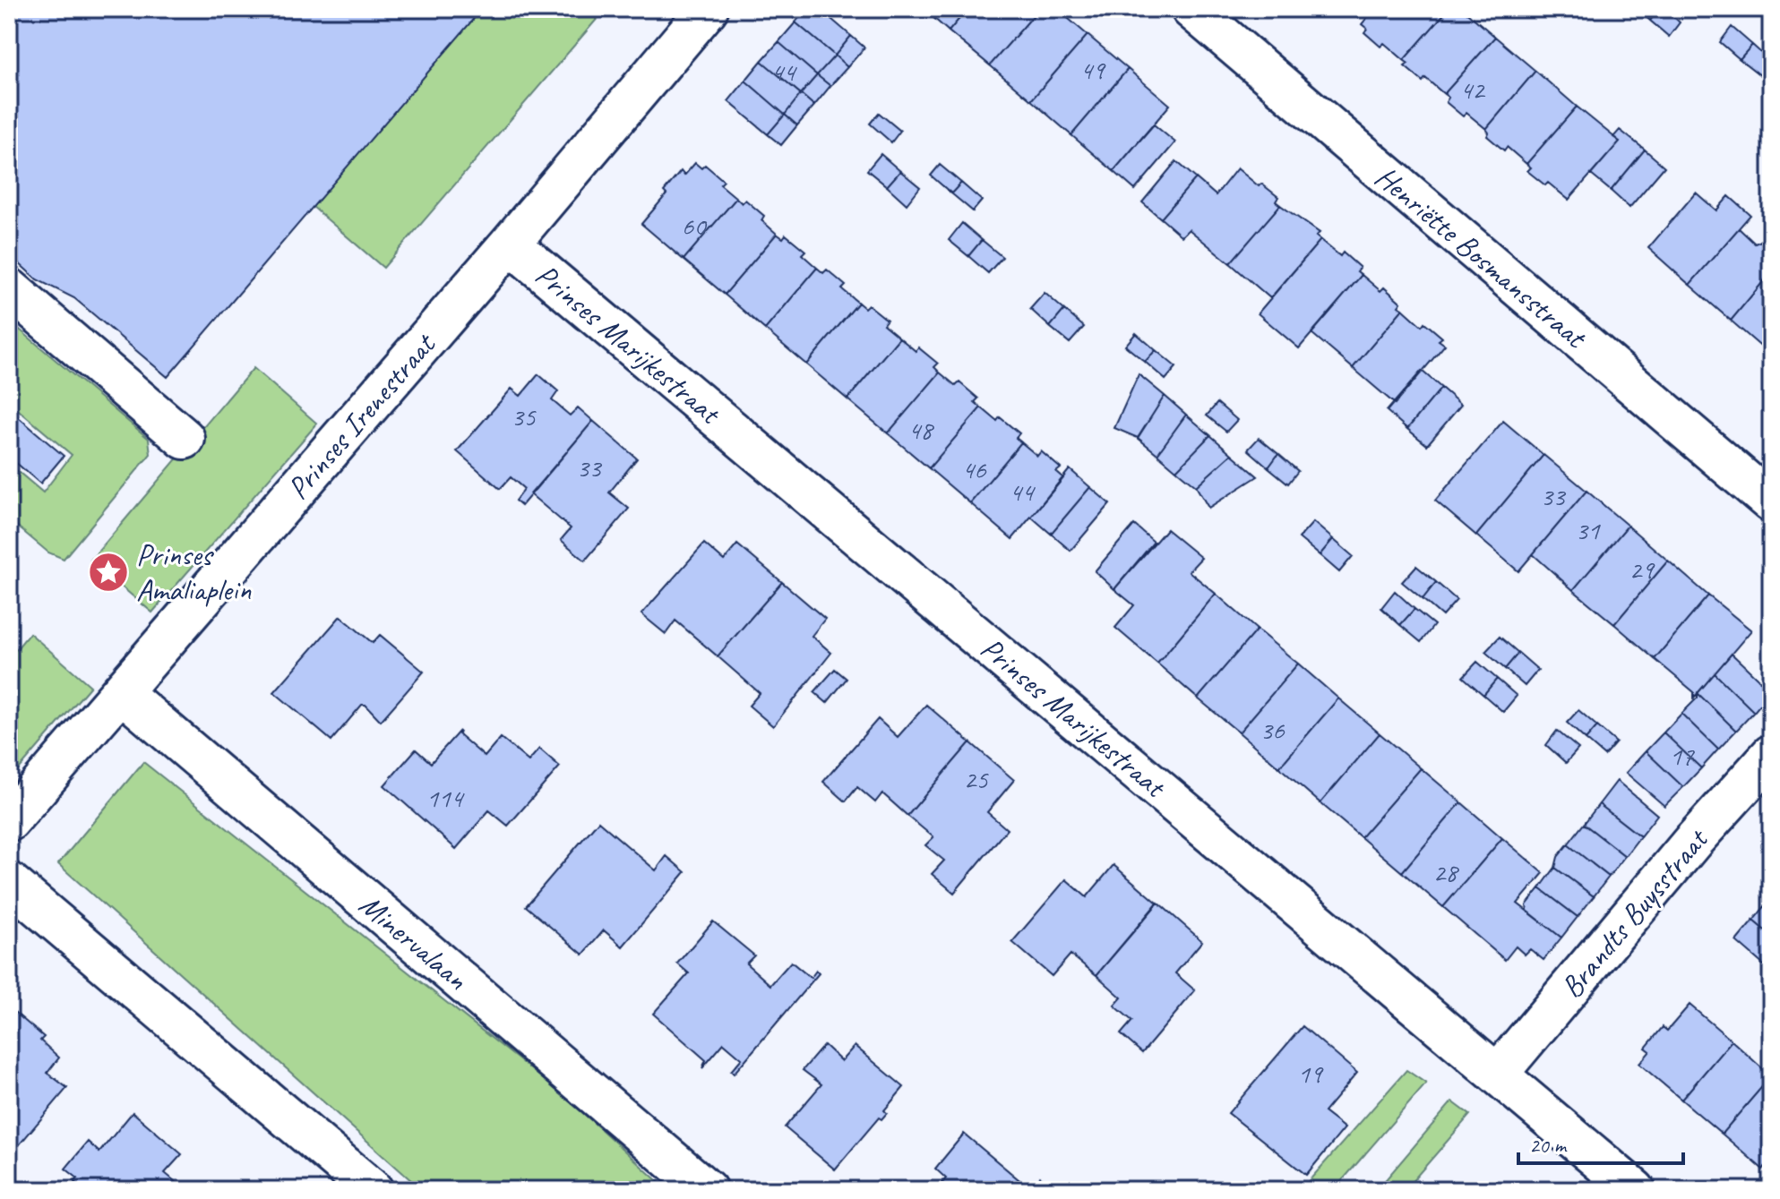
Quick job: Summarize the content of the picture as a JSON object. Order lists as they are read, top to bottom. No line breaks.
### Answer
{"streets":{"street":["Henriëtte Bosmansstraat","Prinses Marijkestraat","Prinses Irenestraat","Brandts Buysstraat","Minervalaan"]},"crossings":[["Prinses Marijkestraat","Prinses Irenestraat"],["Prinses Marijkestraat","Brandts Buysstraat"],["Prinses Irenestraat","Minervalaan"]],"places":{"place":["Prinses Amaliaplein"]},"house_numbers":["49","44","42","60","35","48","33","46","44","33","31","29","36","17","25","114","28","19"],"scale_bar":"20 m"}
